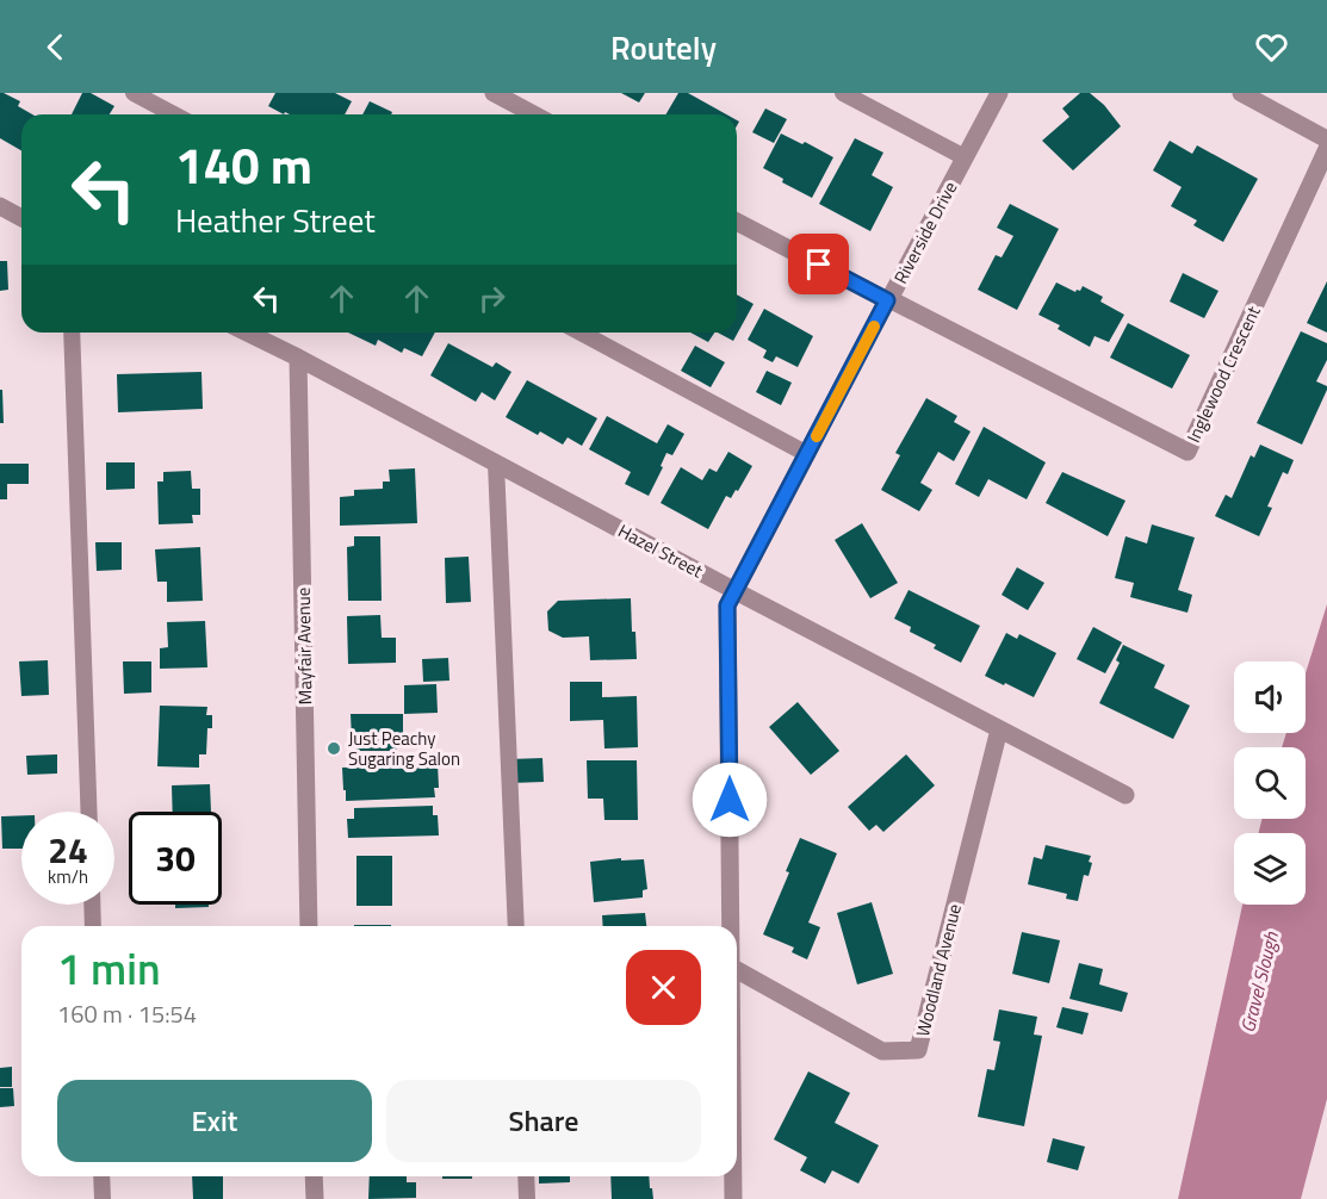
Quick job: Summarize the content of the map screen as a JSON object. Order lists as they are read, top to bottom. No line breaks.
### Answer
{"streets":{"street":["Riverside Drive","Inglewood Crescent","Hazel Street","Mayfair Avenue","Woodland Avenue"]},"crossings":[["Riverside Drive","Inglewood Crescent"],["Riverside Drive","Hazel Street"],["Hazel Street","Mayfair Avenue"],["Hazel Street","Woodland Avenue"]],"water":["Gravel Slough"],"places":["Just Peachy Sugaring Salon"],"page":{"header":"Routely","turn":["140 m","Heather Street"],"speed":"24 km/h","limit":"30","heading":["1 min","160 m · 15:54"],"buttons":["Exit","Share"]}}
